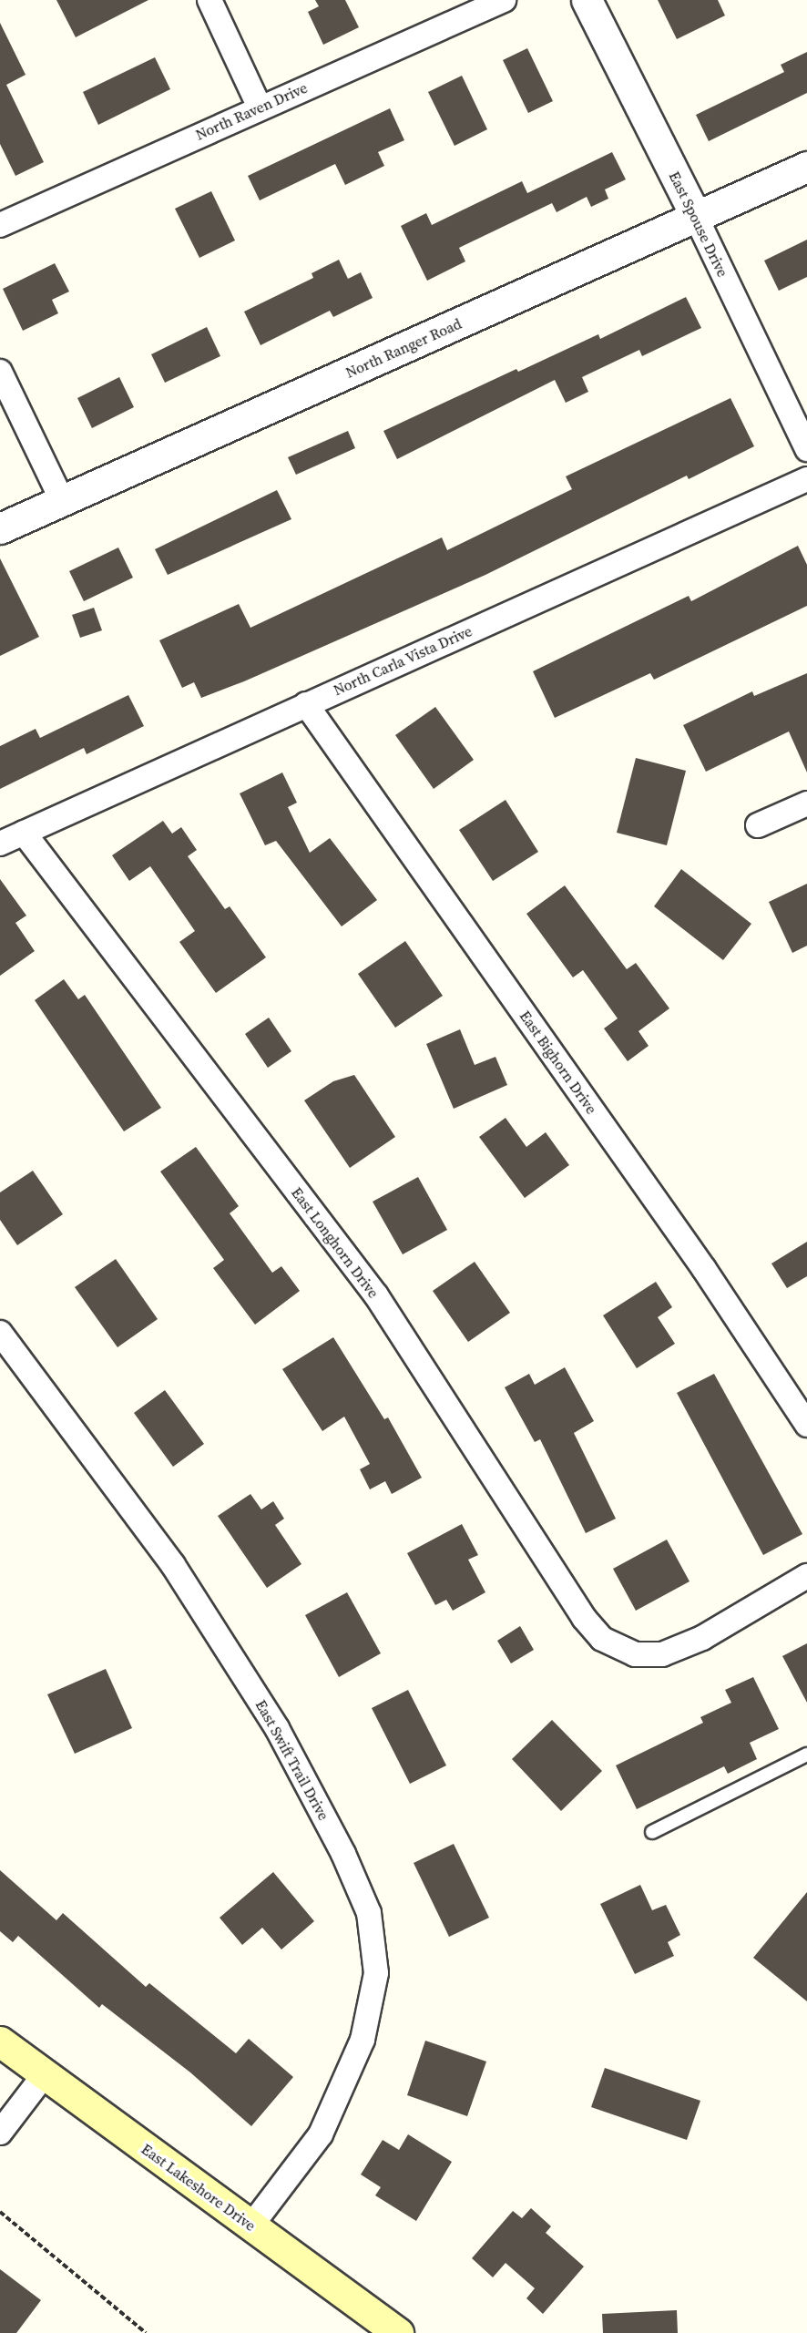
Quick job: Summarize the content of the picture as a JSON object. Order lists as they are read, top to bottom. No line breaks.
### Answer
{"streets":{"main road":["East Lakeshore Drive"],"street":["North Raven Drive","East Spouse Drive","North Ranger Road","North Carla Vista Drive","East Bighorn Drive","East Longhorn Drive","East Swift Trail Drive"]},"crossings":[["East Spouse Drive","North Ranger Road"],["North Carla Vista Drive","East Bighorn Drive"],["North Carla Vista Drive","East Longhorn Drive"],["East Swift Trail Drive","East Lakeshore Drive"]]}
